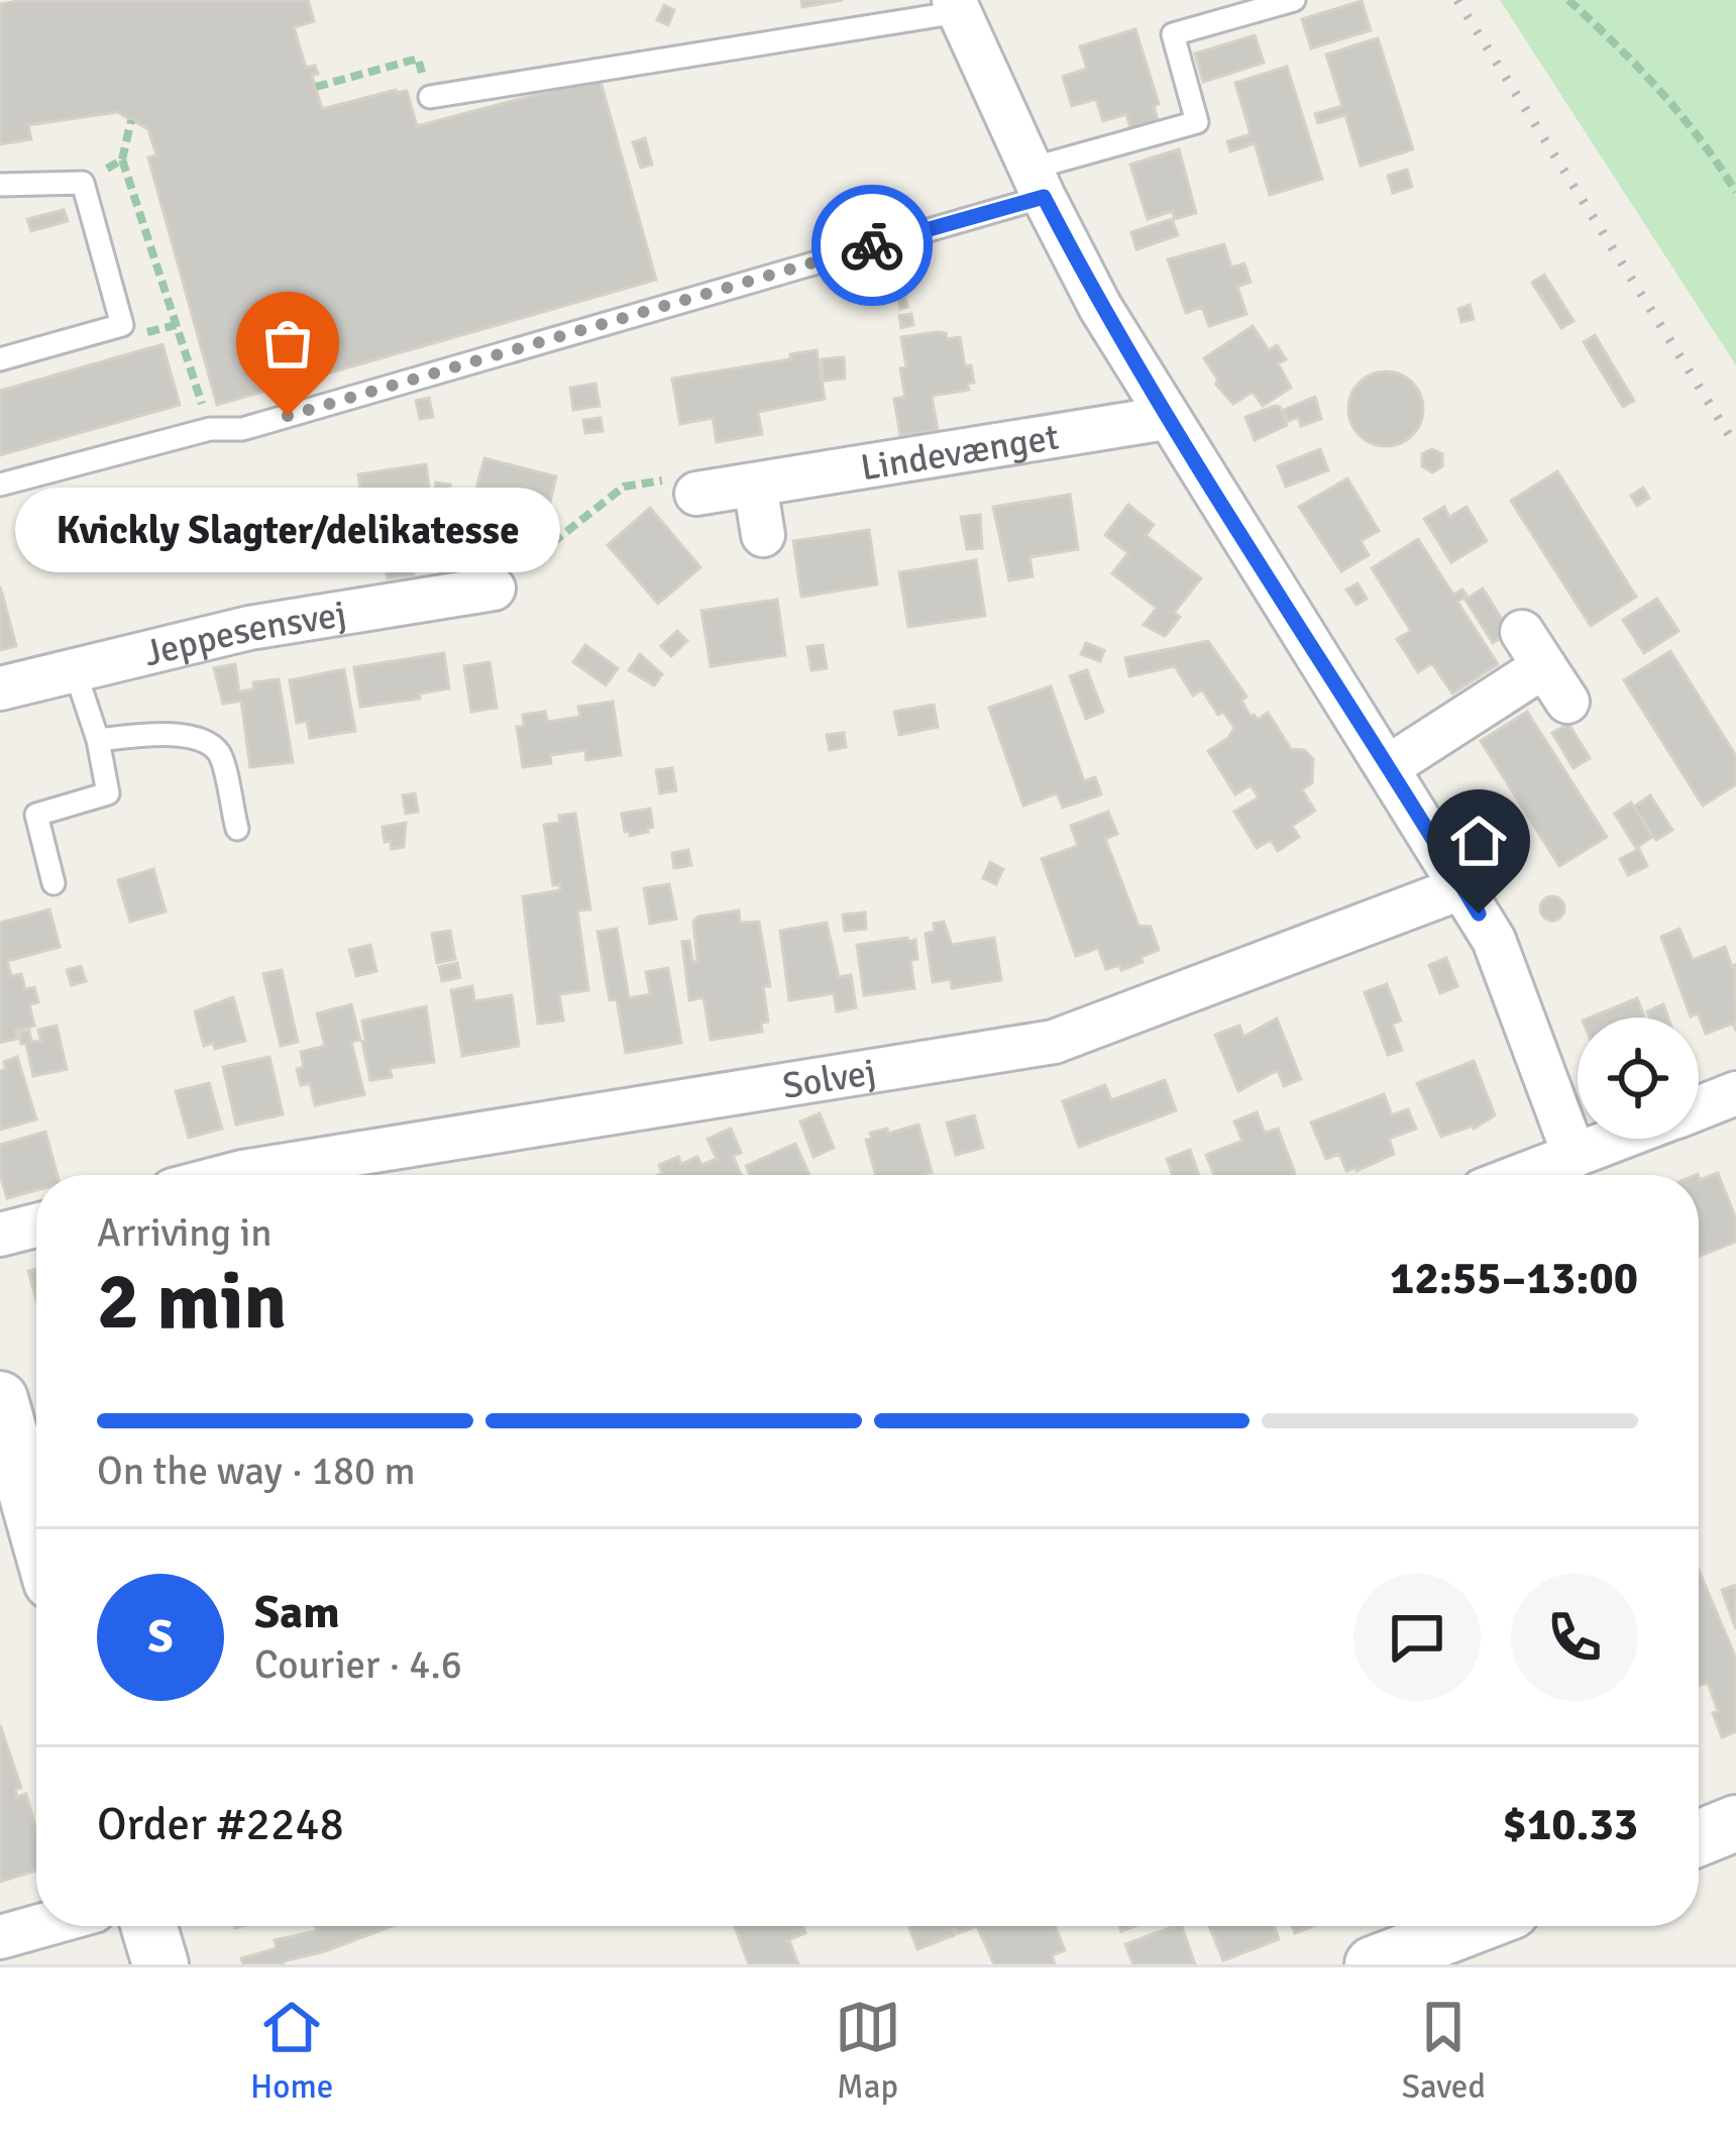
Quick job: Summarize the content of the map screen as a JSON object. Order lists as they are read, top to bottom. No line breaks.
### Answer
{"streets":{"street":["Lindevænget","Jeppesensvej","Solvej"]},"places":["Kvickly Slagter/delikatesse"],"page":{"bubble":"Kvickly Slagter/delikatesse","heading":["2 min","Arriving in","12:55–13:00"],"panel":["Sam","Courier · 4.6","Order #2248","$10.33"],"bar":"On the way · 180 m","round":"S","tabs":["Home","Map","Saved"]}}
